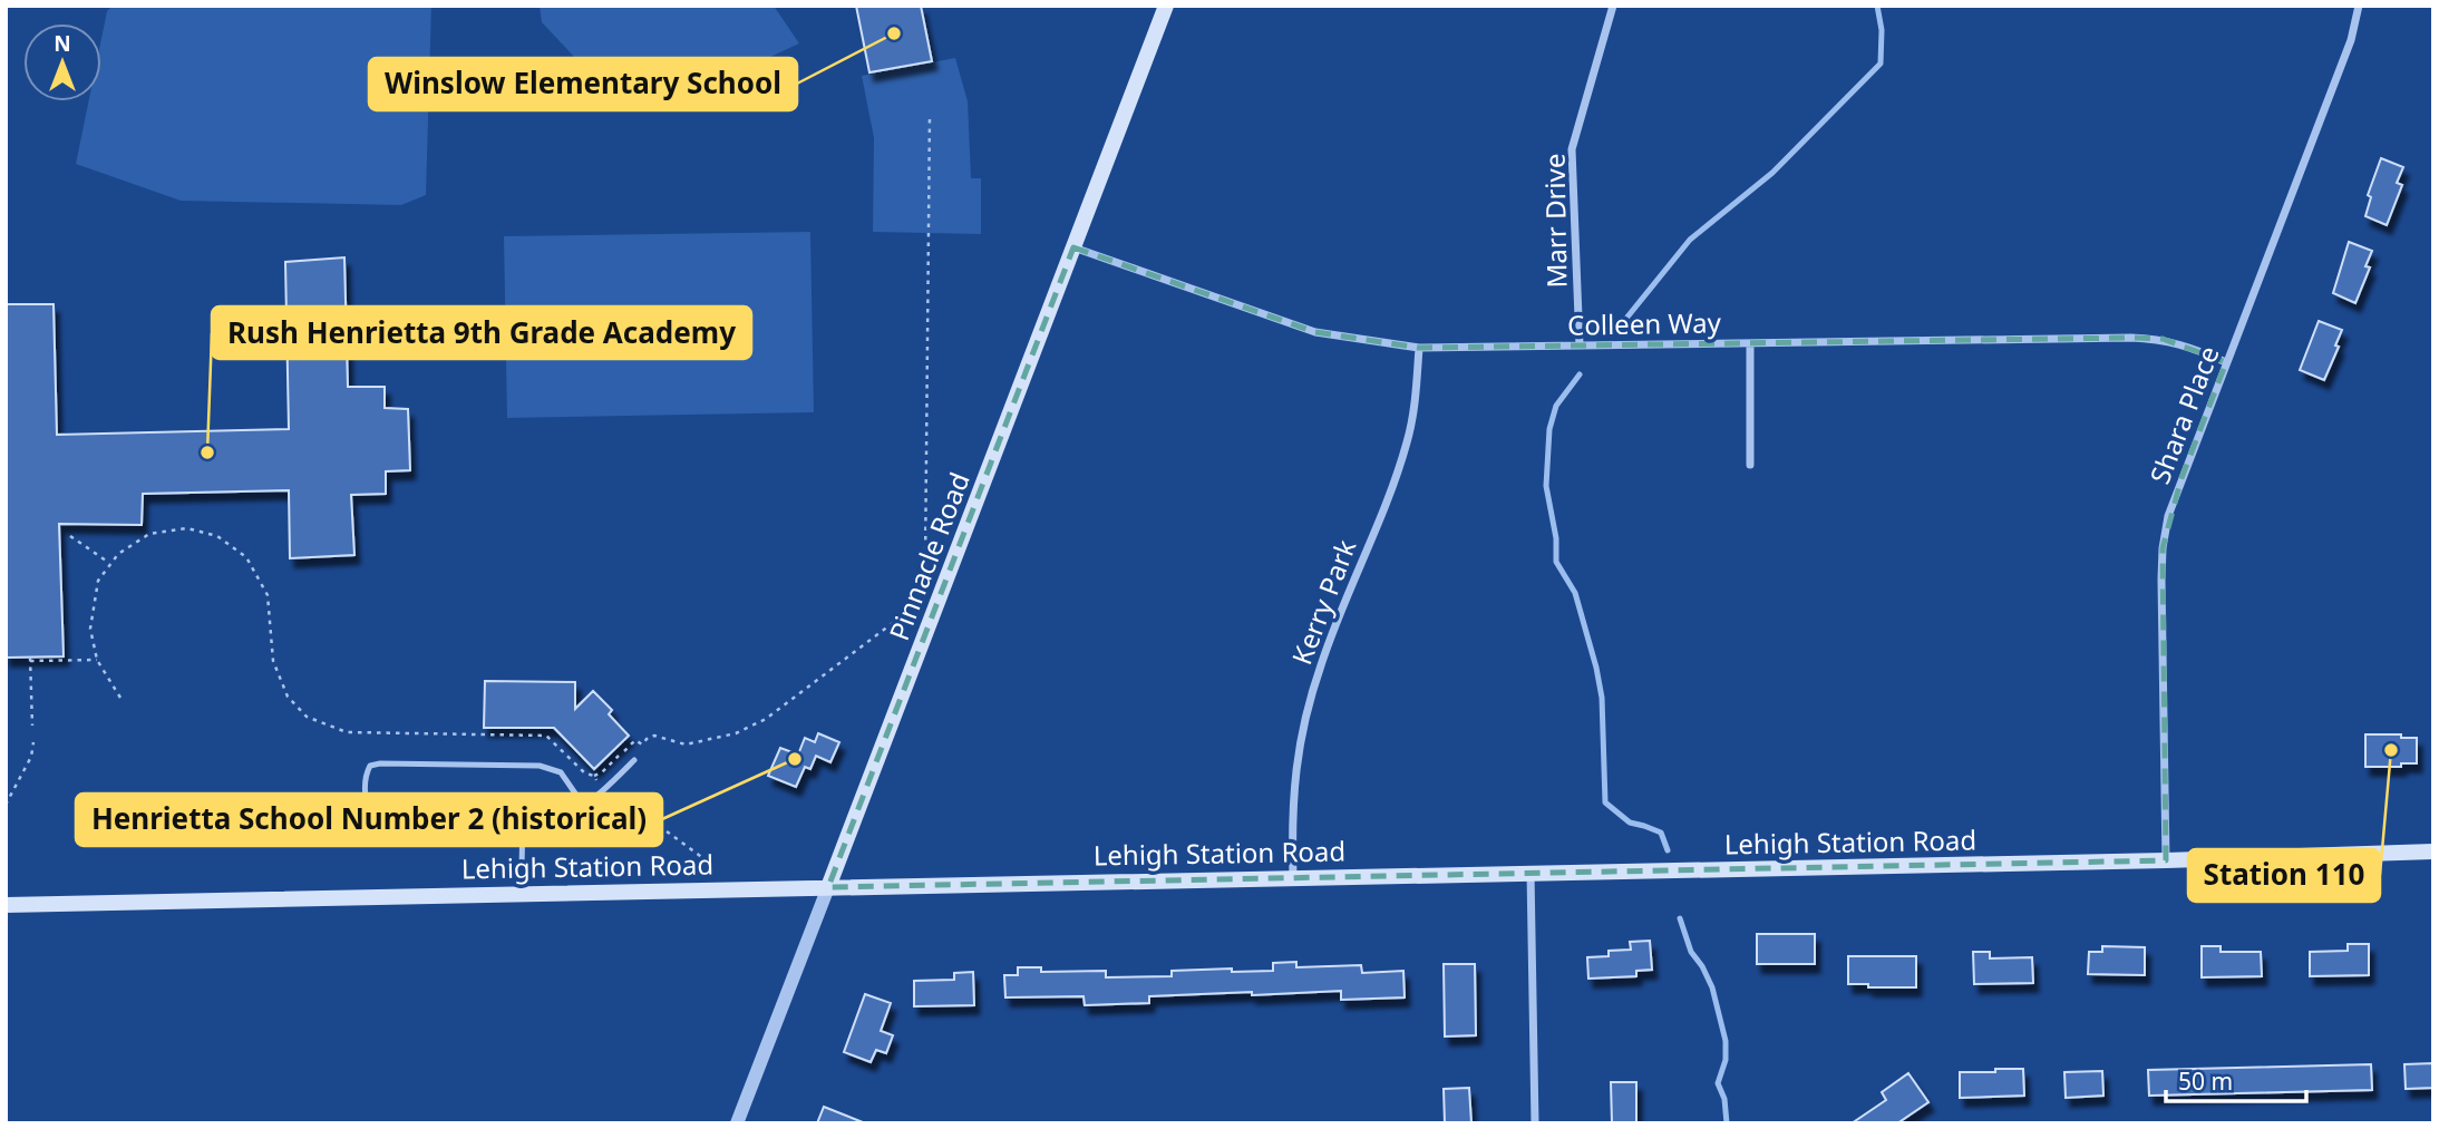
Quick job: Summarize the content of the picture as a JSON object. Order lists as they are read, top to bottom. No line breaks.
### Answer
{"streets":{"main road":["Pinnacle Road","Lehigh Station Road"],"street":["Marr Drive","Colleen Way","Shara Place","Kerry Park"]},"crossings":[["Marr Drive","Colleen Way"],["Colleen Way","Shara Place"],["Colleen Way","Pinnacle Road"],["Colleen Way","Kerry Park"],["Shara Place","Lehigh Station Road"],["Pinnacle Road","Lehigh Station Road"],["Kerry Park","Lehigh Station Road"]],"places":["Winslow Elementary School","Rush Henrietta 9th Grade Academy","Station 110","Henrietta School Number 2 (historical)"],"scale_bar":"50 m","north":"top"}
